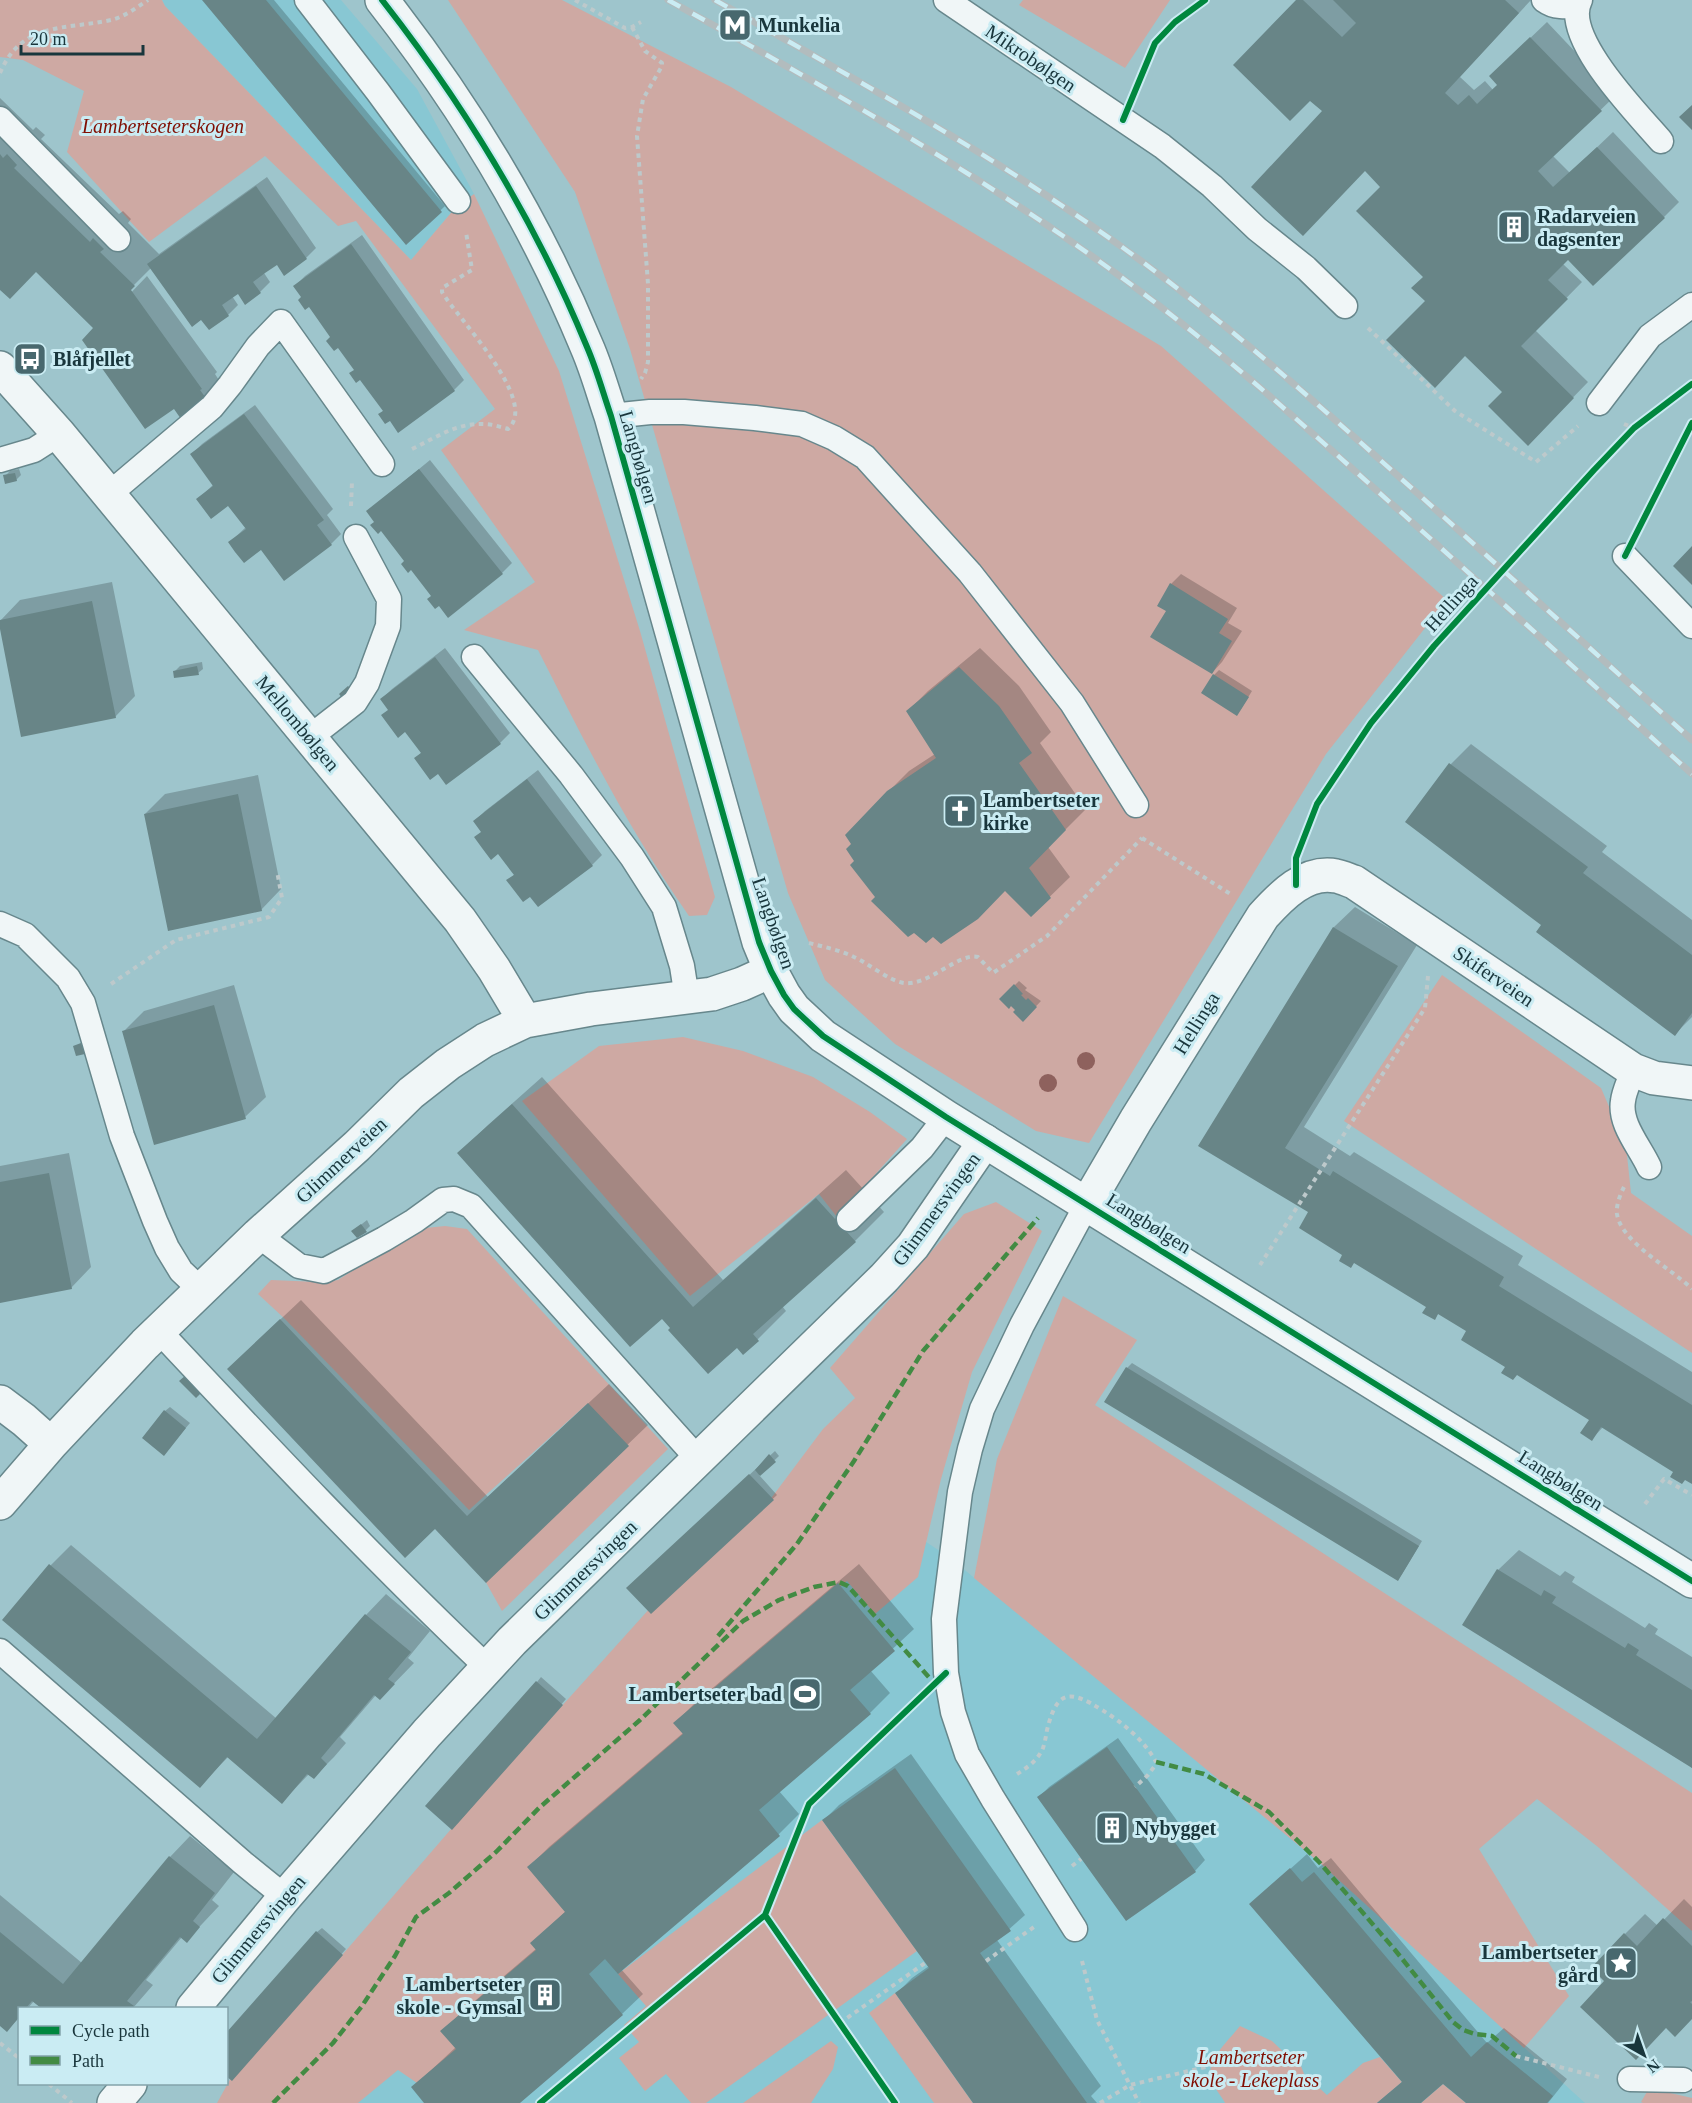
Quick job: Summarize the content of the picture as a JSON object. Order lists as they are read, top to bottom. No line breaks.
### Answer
{"streets":{"street":["Langbølgen","Hellinga","Mellombølgen","Skiferveien","Glimmerveien","Glimmersvingen"],"lane":["Mikrobølgen"]},"crossings":[["Langbølgen","Hellinga"],["Langbølgen","Glimmerveien"],["Langbølgen","Glimmersvingen"],["Hellinga","Skiferveien"],["Mellombølgen","Glimmerveien"]],"parks":["Lambertseterskogen","Lambertseter skole - Lekeplass"],"places":{"metro station":["Munkelia"],"building":["Radarveien dagsenter","Nybygget","Lambertseter skole - Gymsal"],"bus stop":["Blåfjellet"],"church":["Lambertseter kirke"],"sports":["Lambertseter bad"],"place":["Lambertseter gård"]},"legend":["Cycle path","Path"],"scale_bar":"20 m","north":"bottom right"}
